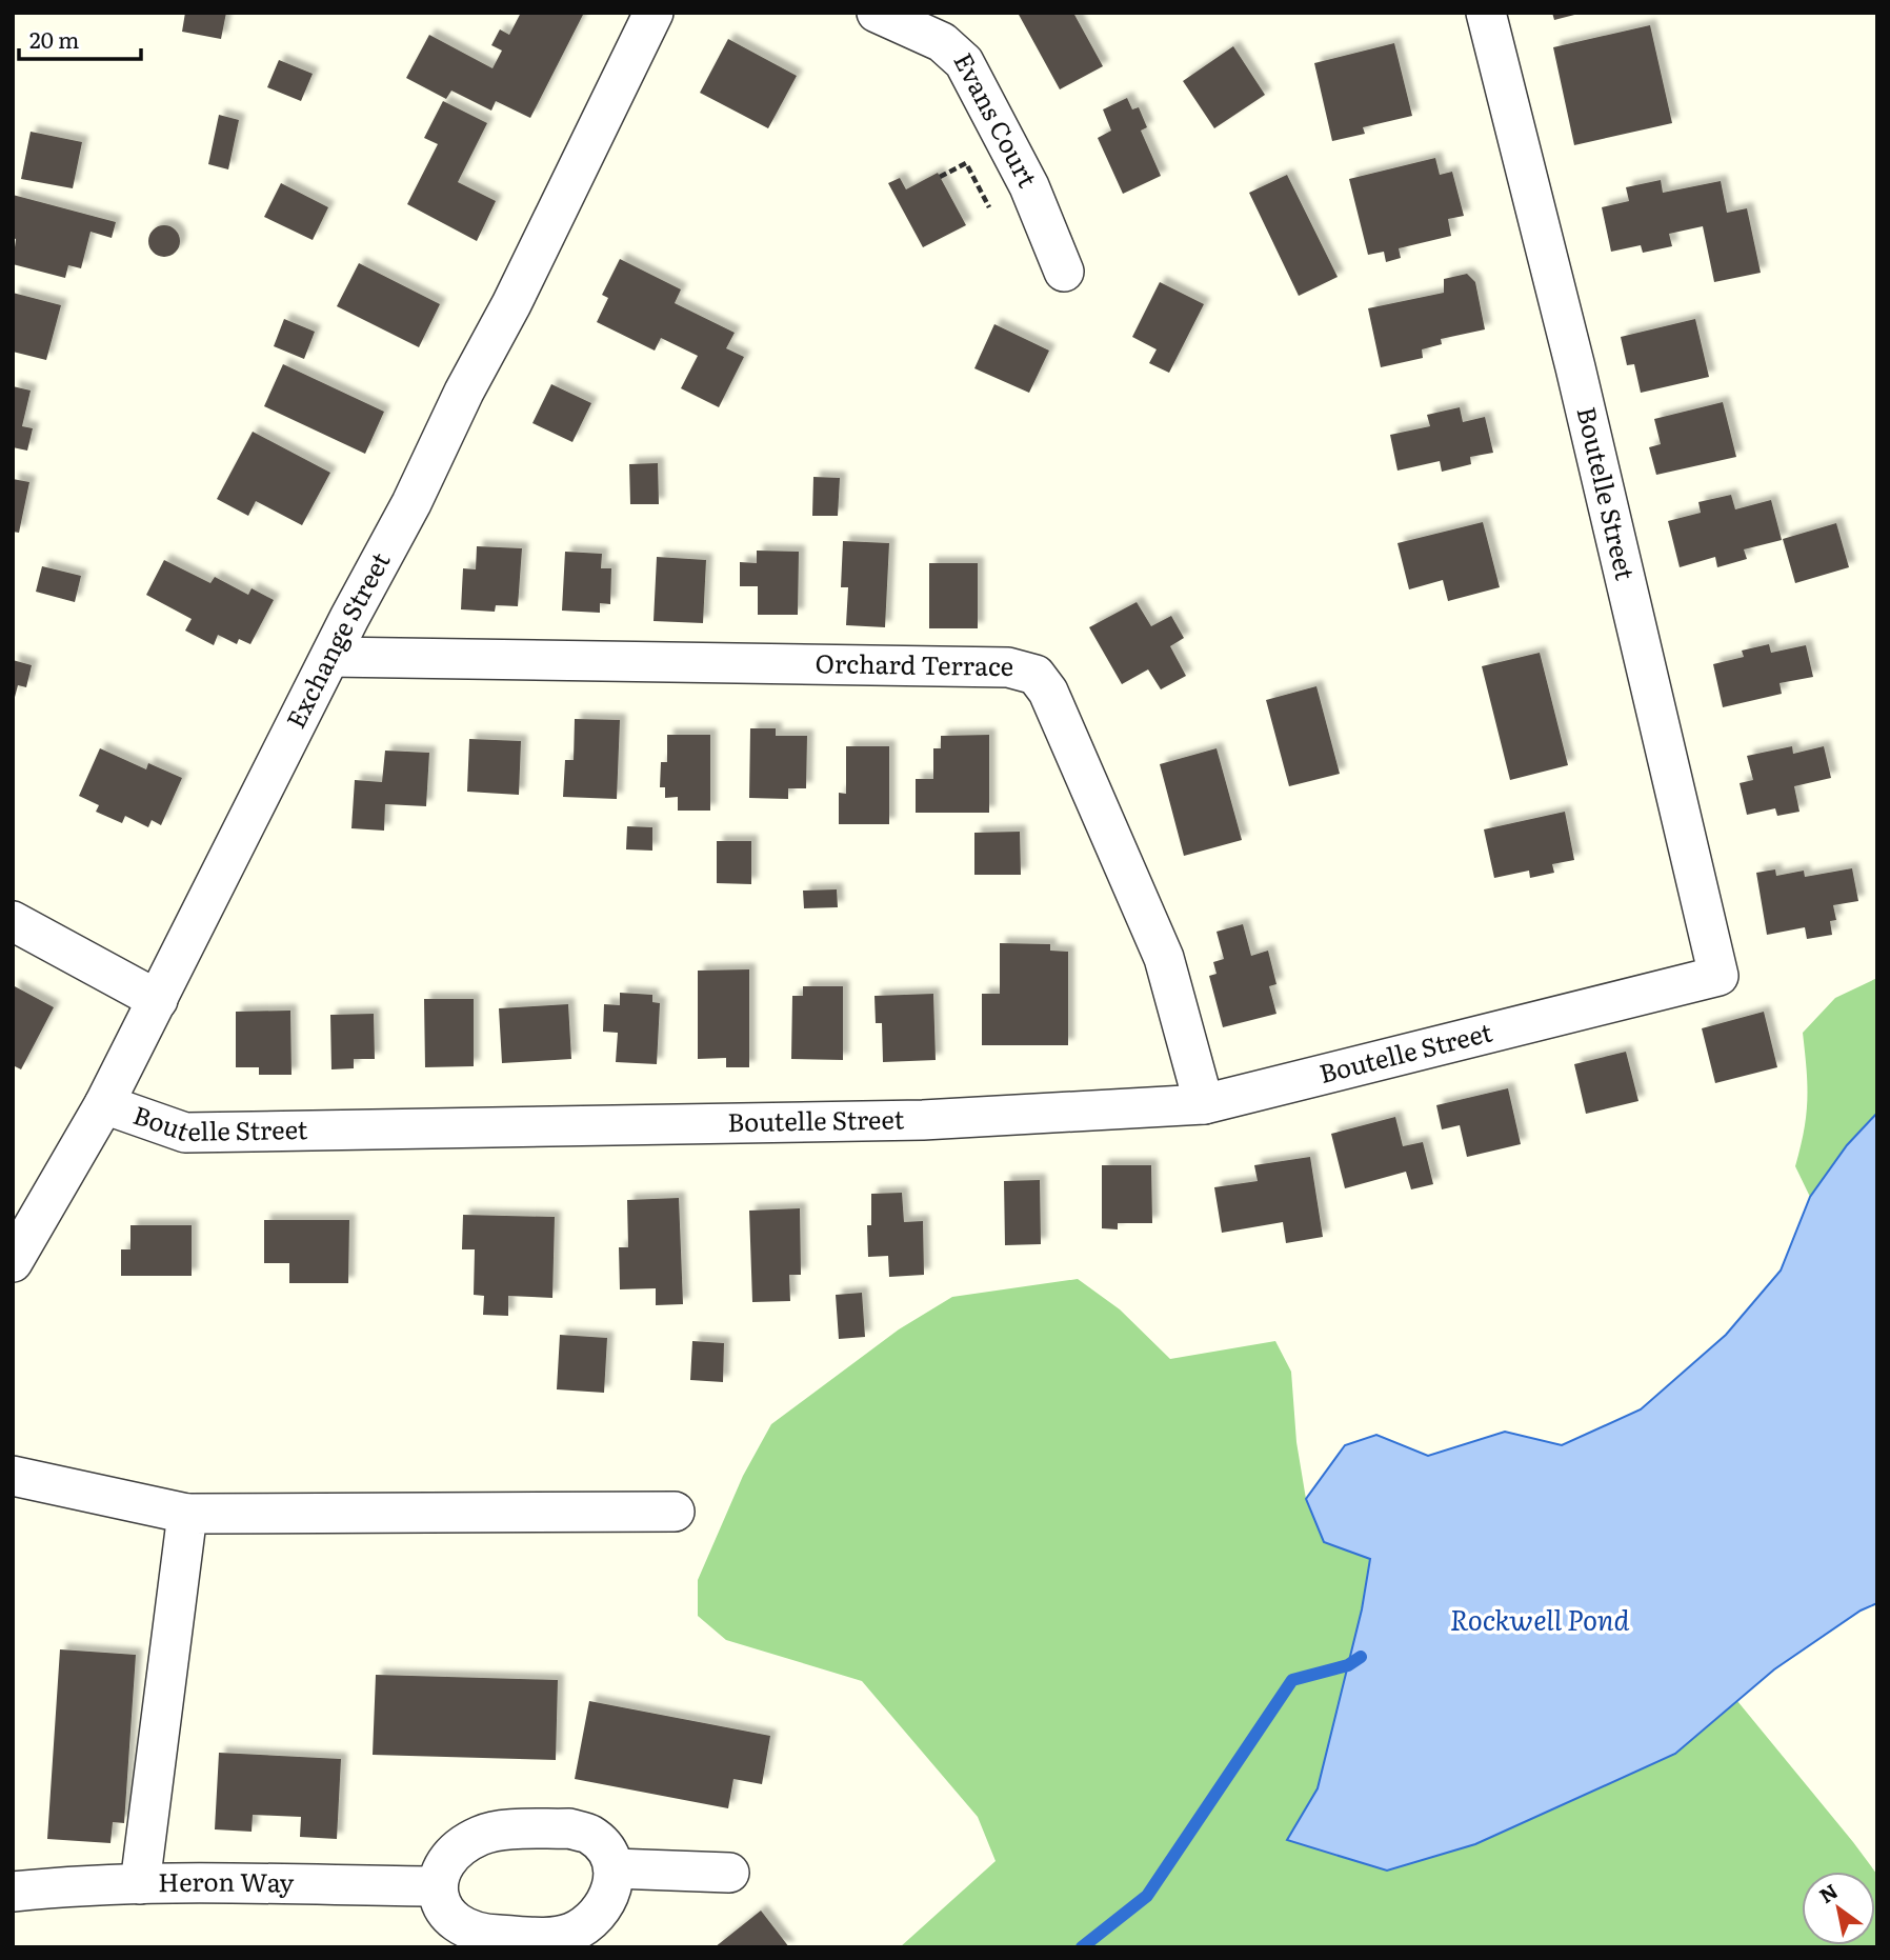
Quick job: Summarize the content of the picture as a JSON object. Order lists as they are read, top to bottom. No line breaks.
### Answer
{"streets":{"street":["Evans Court","Boutelle Street","Exchange Street","Orchard Terrace","Heron Way"]},"crossings":[["Boutelle Street","Exchange Street"],["Boutelle Street","Orchard Terrace"],["Exchange Street","Orchard Terrace"]],"water":["Rockwell Pond"],"scale_bar":"20 m","north":"top left"}
